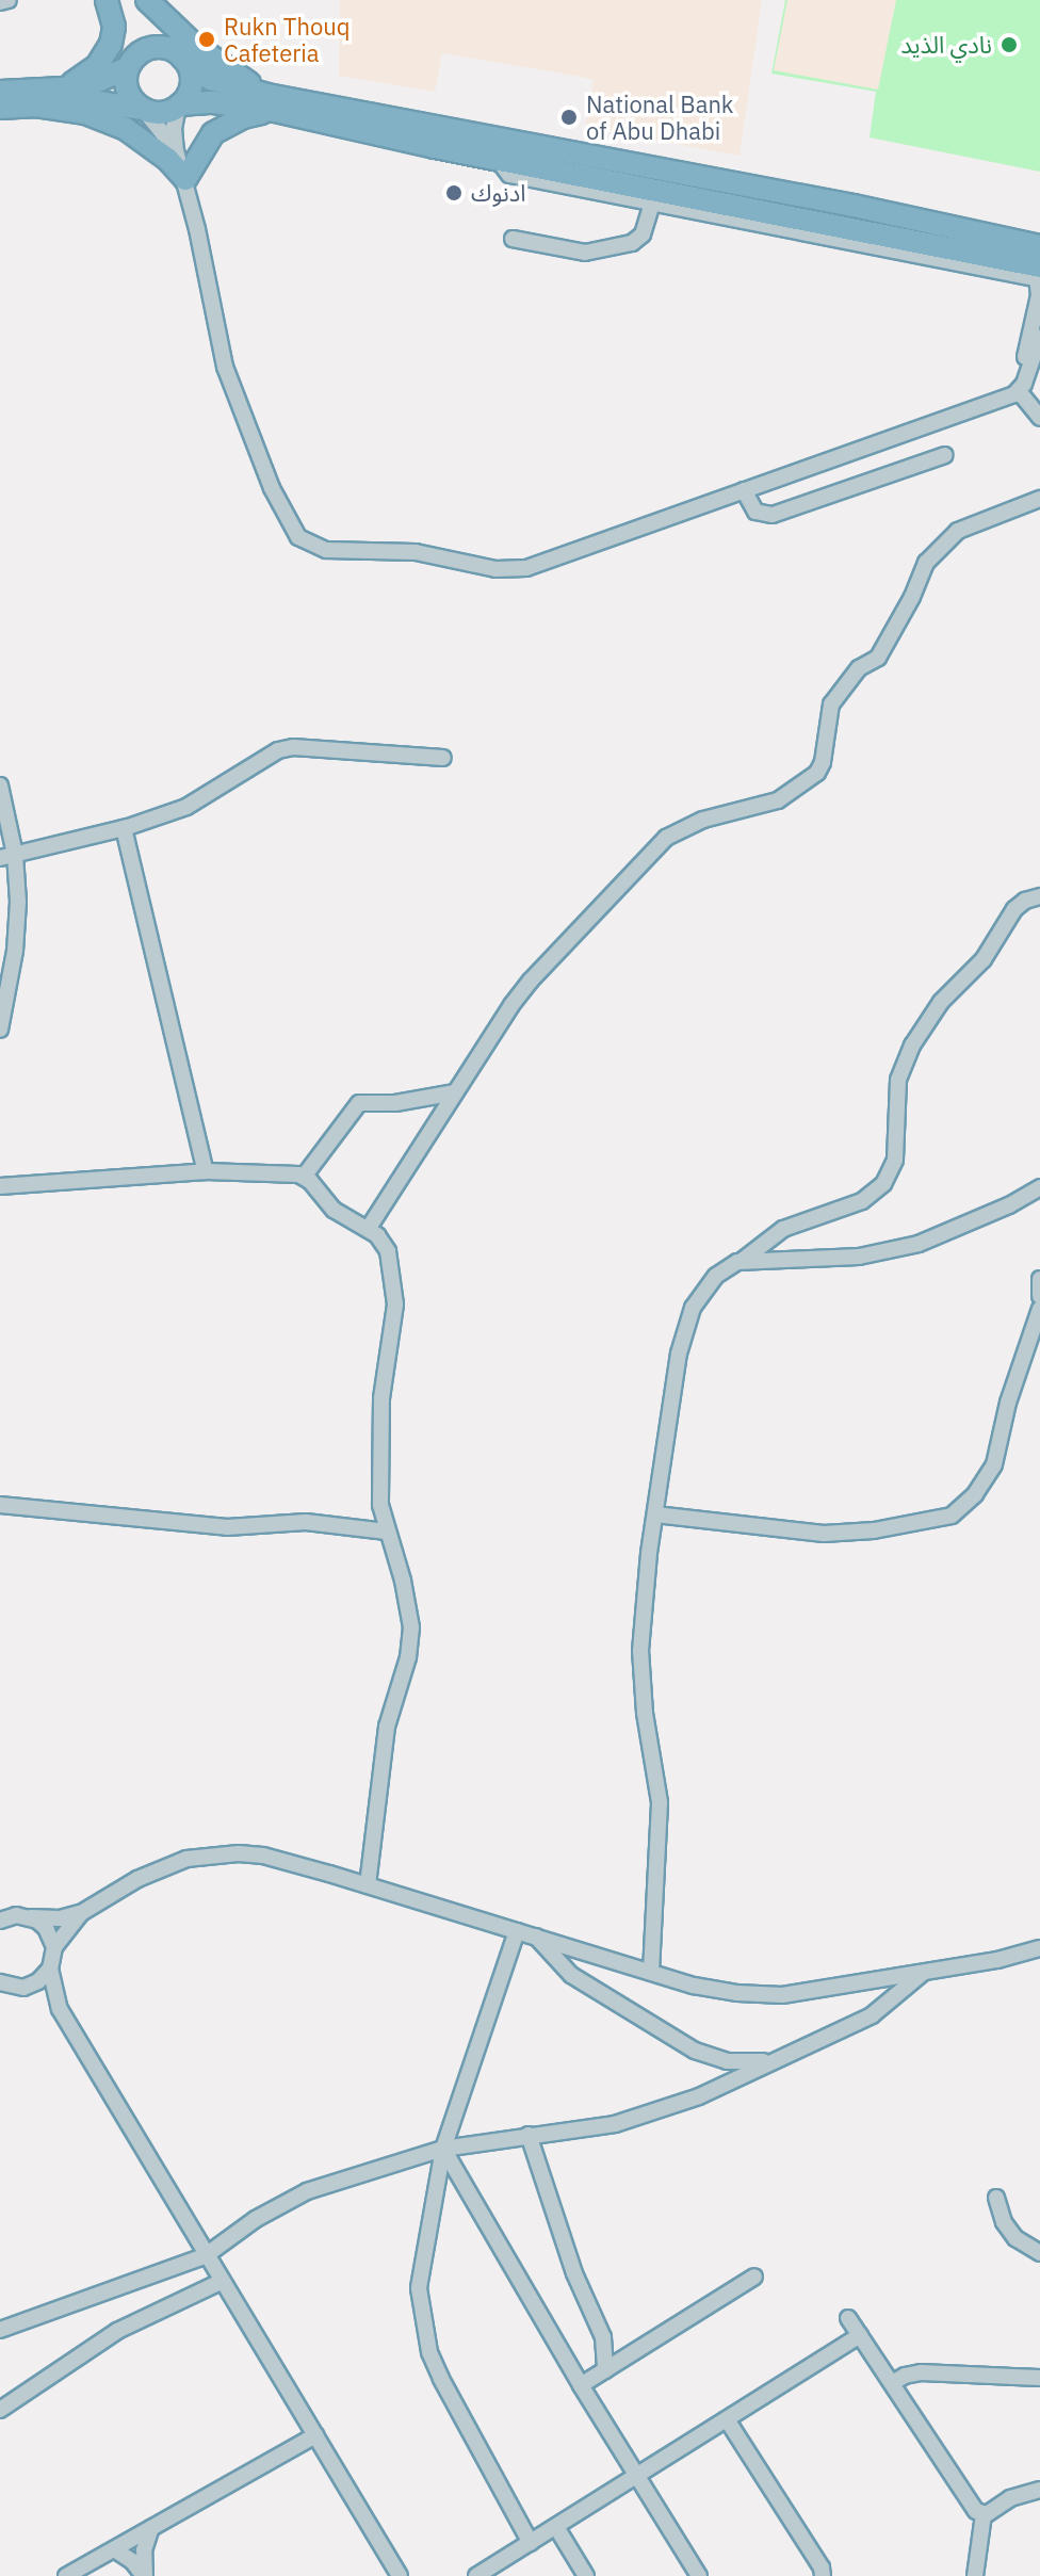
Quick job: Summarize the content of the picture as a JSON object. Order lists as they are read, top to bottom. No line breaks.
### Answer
{"places":["Rukn Thouq Cafeteria","نادي الذيد","National Bank of Abu Dhabi","ادنوك"]}
